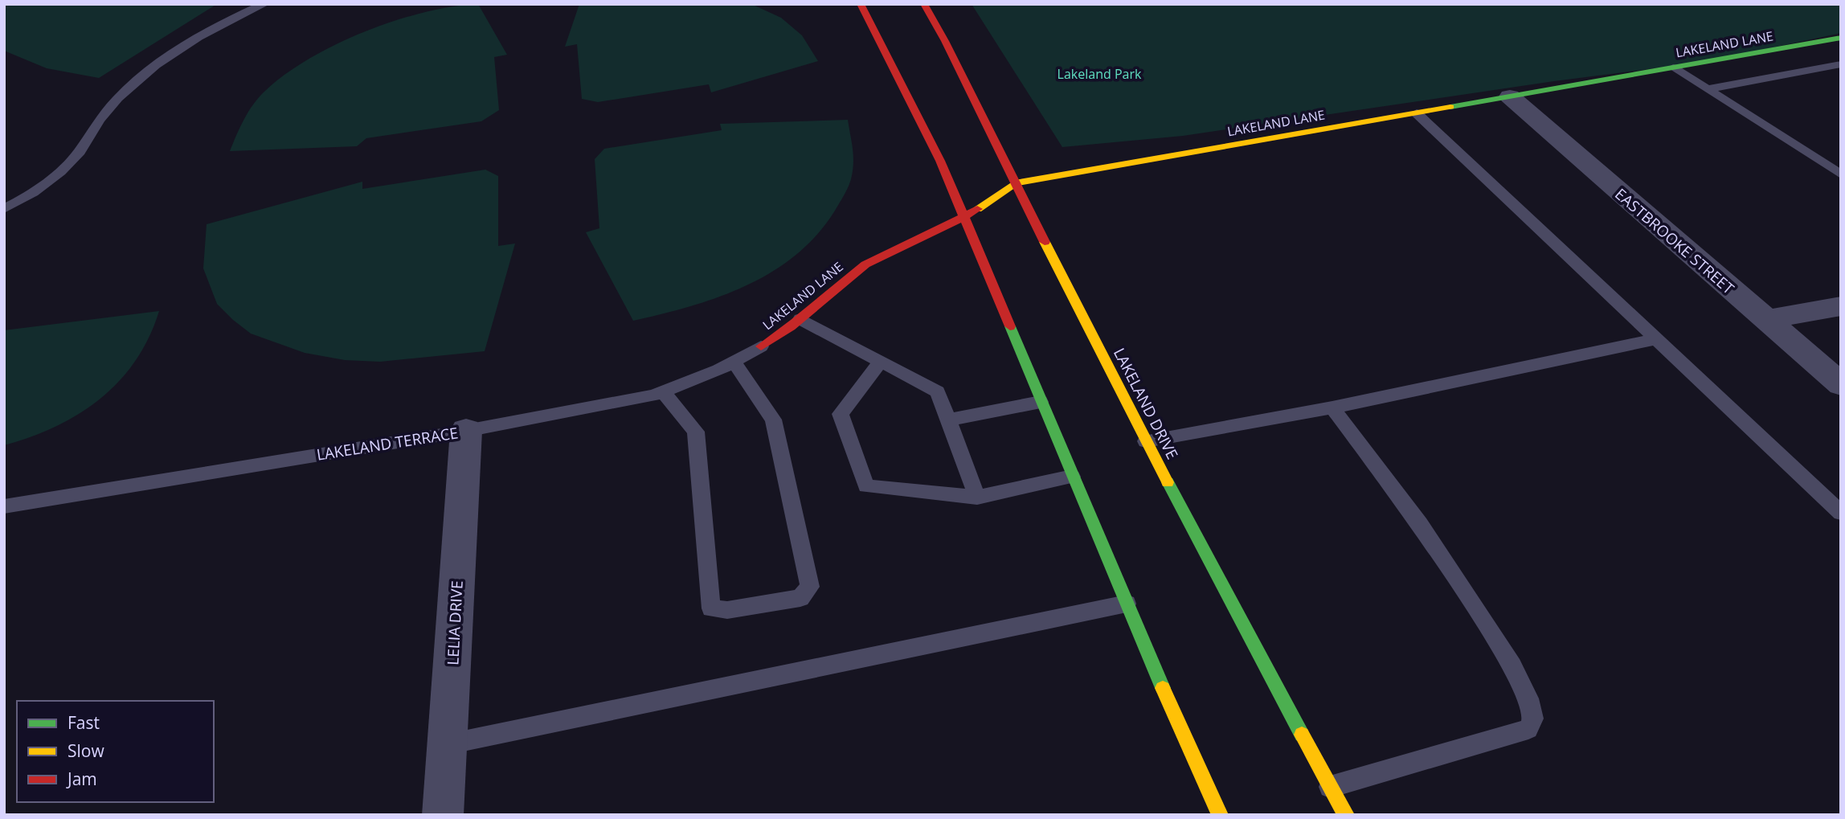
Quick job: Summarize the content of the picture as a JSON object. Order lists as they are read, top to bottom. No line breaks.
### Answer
{"streets":{"main road":["LAKELAND LANE","LAKELAND DRIVE"],"street":["EASTBROOKE STREET","LELIA DRIVE"],"lane":["LAKELAND TERRACE"]},"crossings":[["LAKELAND LANE","EASTBROOKE STREET"],["LAKELAND LANE","LAKELAND DRIVE"],["LAKELAND LANE","LAKELAND TERRACE"],["LAKELAND TERRACE","LELIA DRIVE"]],"parks":["Lakeland Park"],"legend":["Fast","Slow","Jam"]}
